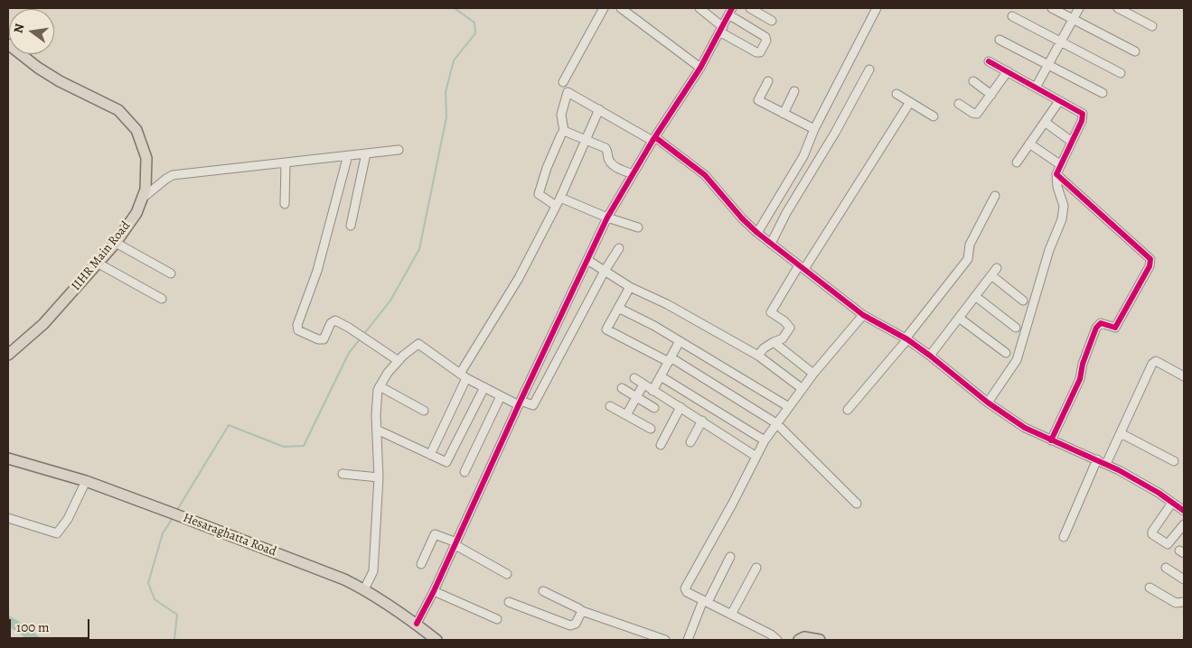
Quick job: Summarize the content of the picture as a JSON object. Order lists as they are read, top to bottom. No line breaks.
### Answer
{"streets":{"main road":["IIHR Main Road","Hesaraghatta Road"]},"scale_bar":"100 m","north":"left"}
